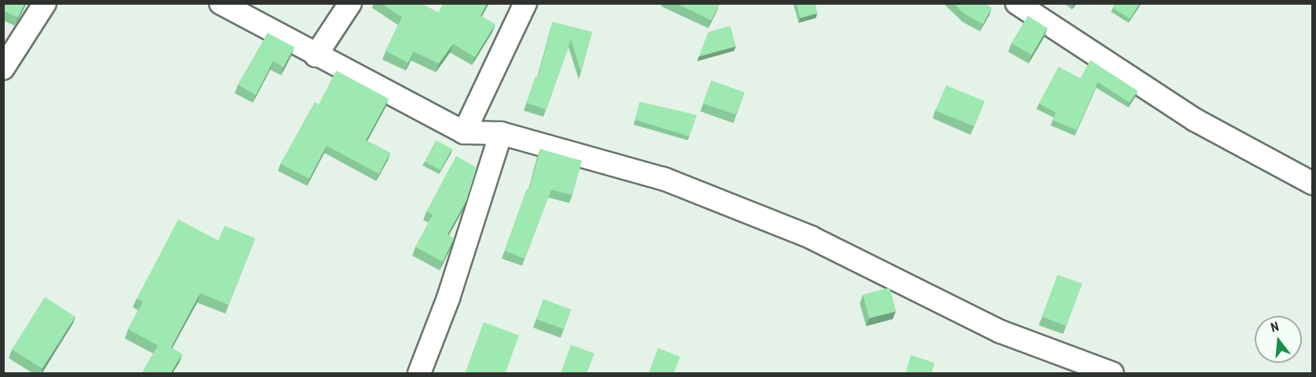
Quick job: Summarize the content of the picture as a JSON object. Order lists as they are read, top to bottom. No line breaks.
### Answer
{"north":"top"}
